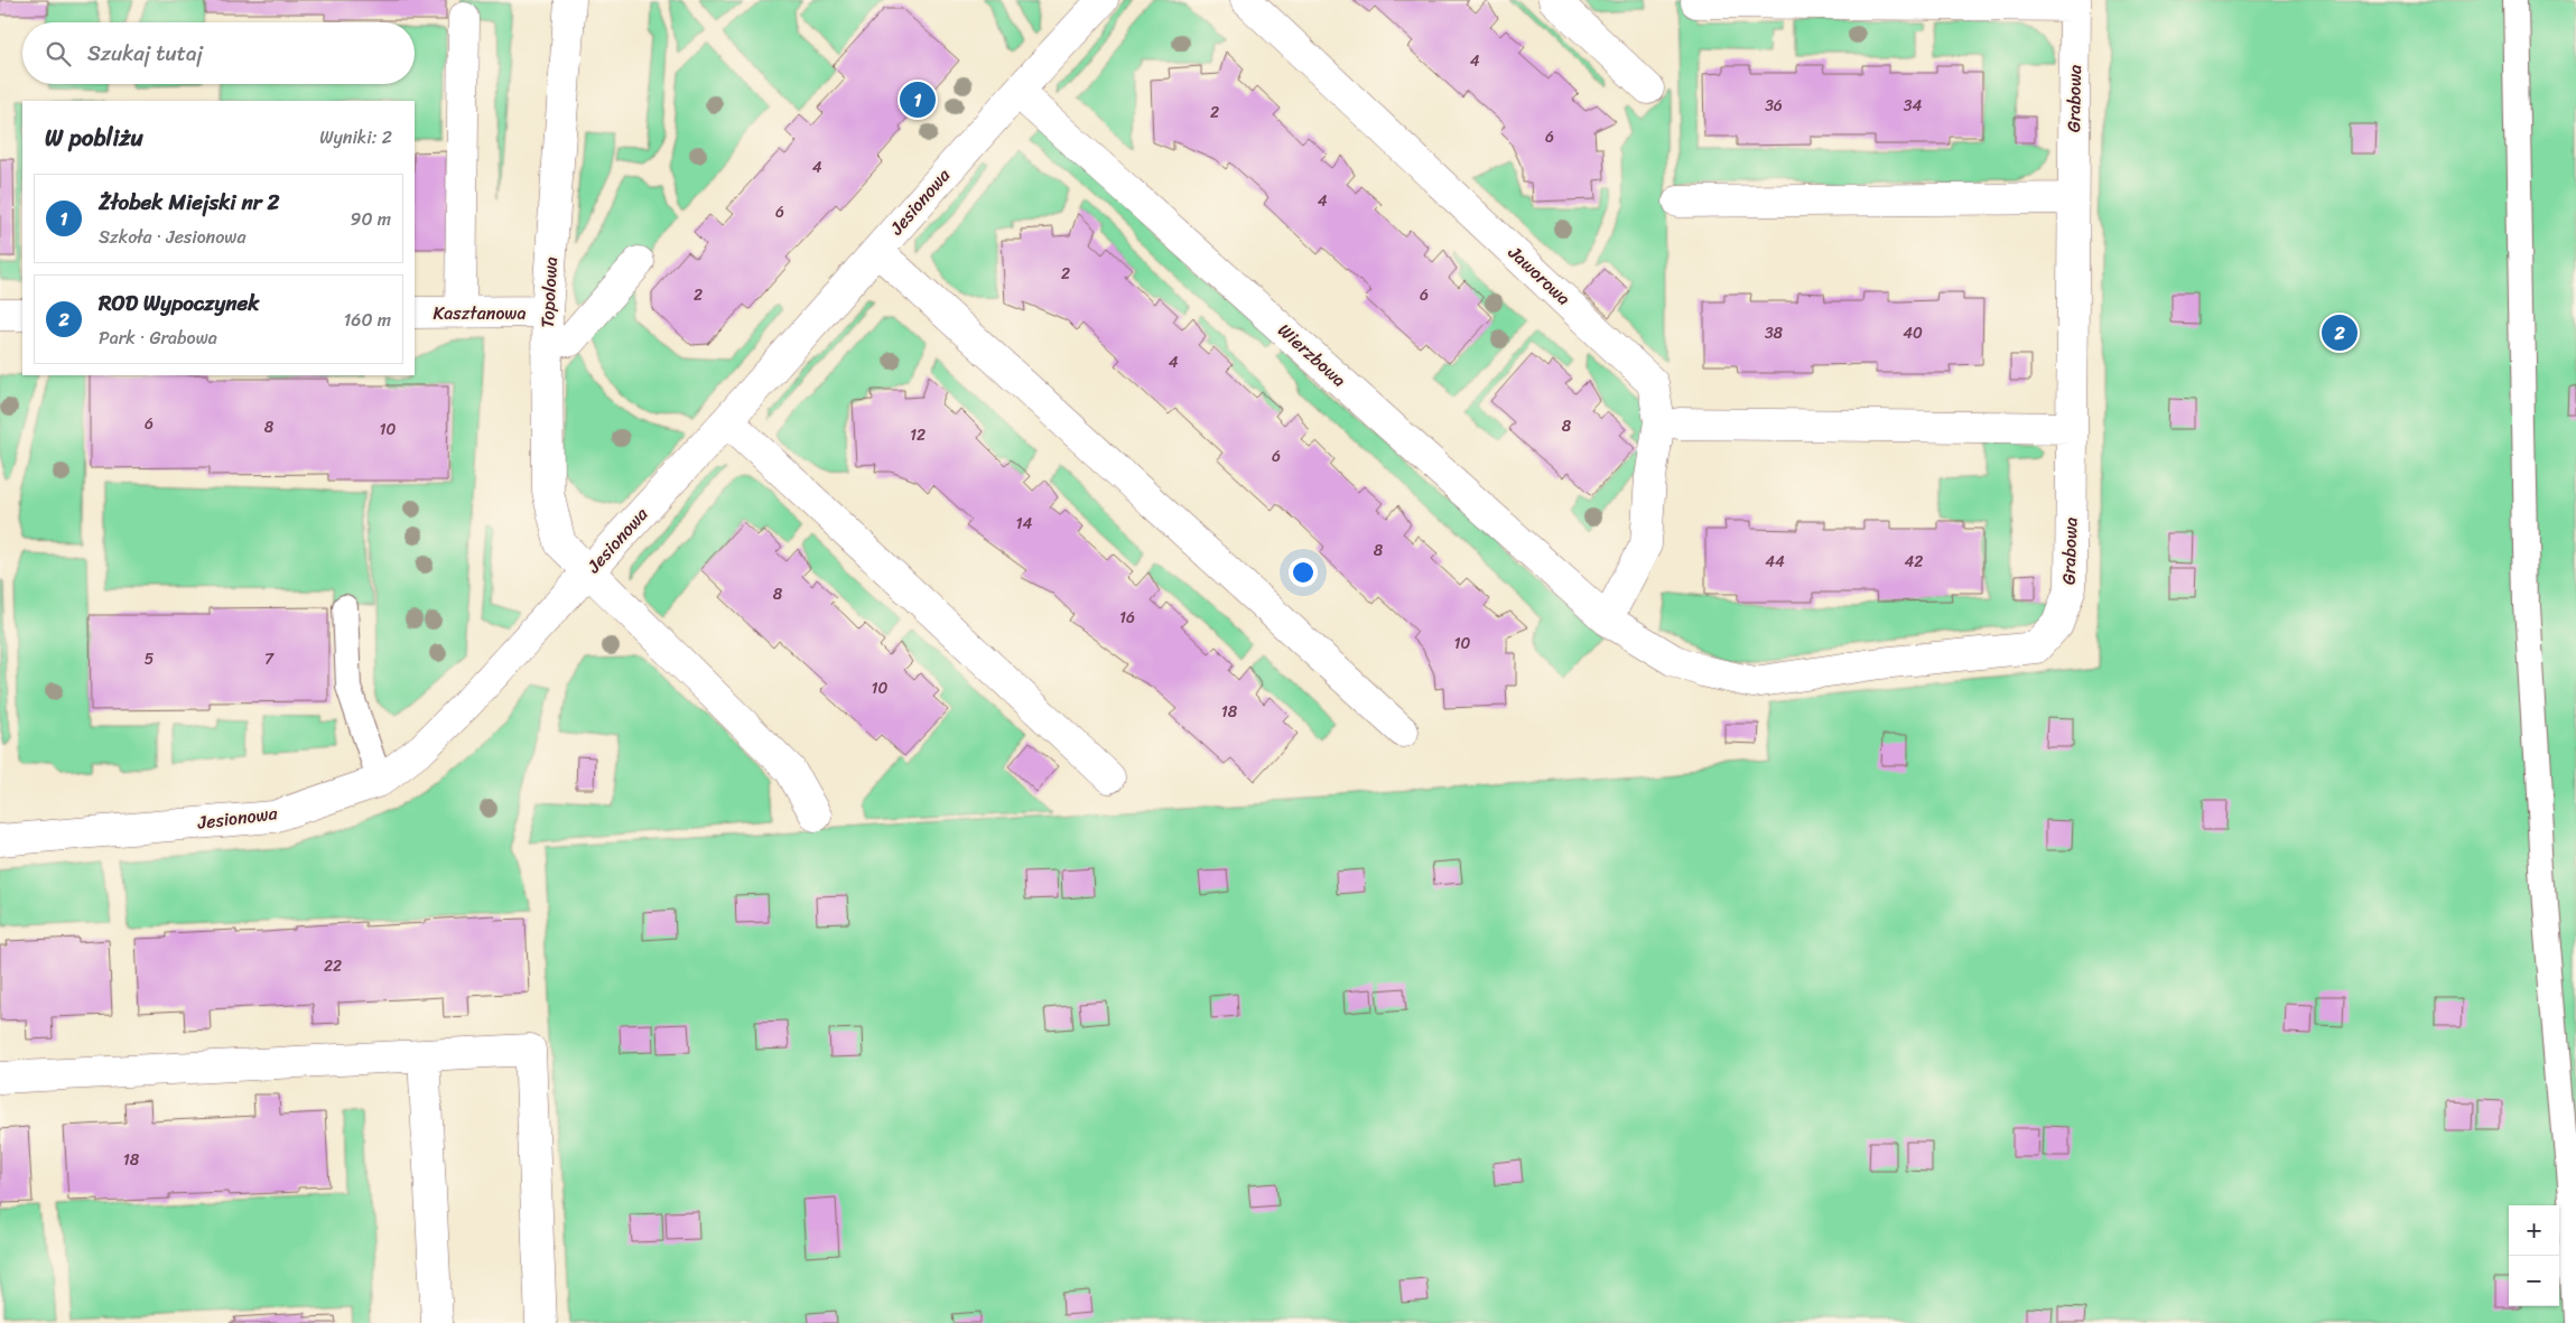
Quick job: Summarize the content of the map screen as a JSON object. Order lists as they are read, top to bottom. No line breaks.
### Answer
{"streets":{"street":["Grabowa","Jesionowa","Jaworowa","Topolowa","Kasztanowa","Wierzbowa"]},"crossings":[["Grabowa","Jaworowa"],["Grabowa","Wierzbowa"],["Jesionowa","Topolowa"],["Jesionowa","Wierzbowa"],["Jaworowa","Wierzbowa"],["Topolowa","Kasztanowa"]],"house_numbers":["4","36","34","2","6","4","4","6","2","2","6","38","40","4","6","8","8","10","12","6","14","8","44","42","8","16","10","5","7","10","18","22","18"],"page":{"search":"Szukaj tutaj","pins":["1","2"],"heading":["W pobliżu","Wyniki: 2"],"list":[{"mark":"1","name":"Żłobek Miejski nr 2","note":"Szkoła · Jesionowa","value":"90 m"},{"mark":"2","name":"ROD Wypoczynek","note":"Park · Grabowa","value":"160 m"}],"map_buttons":["+","−"]}}
